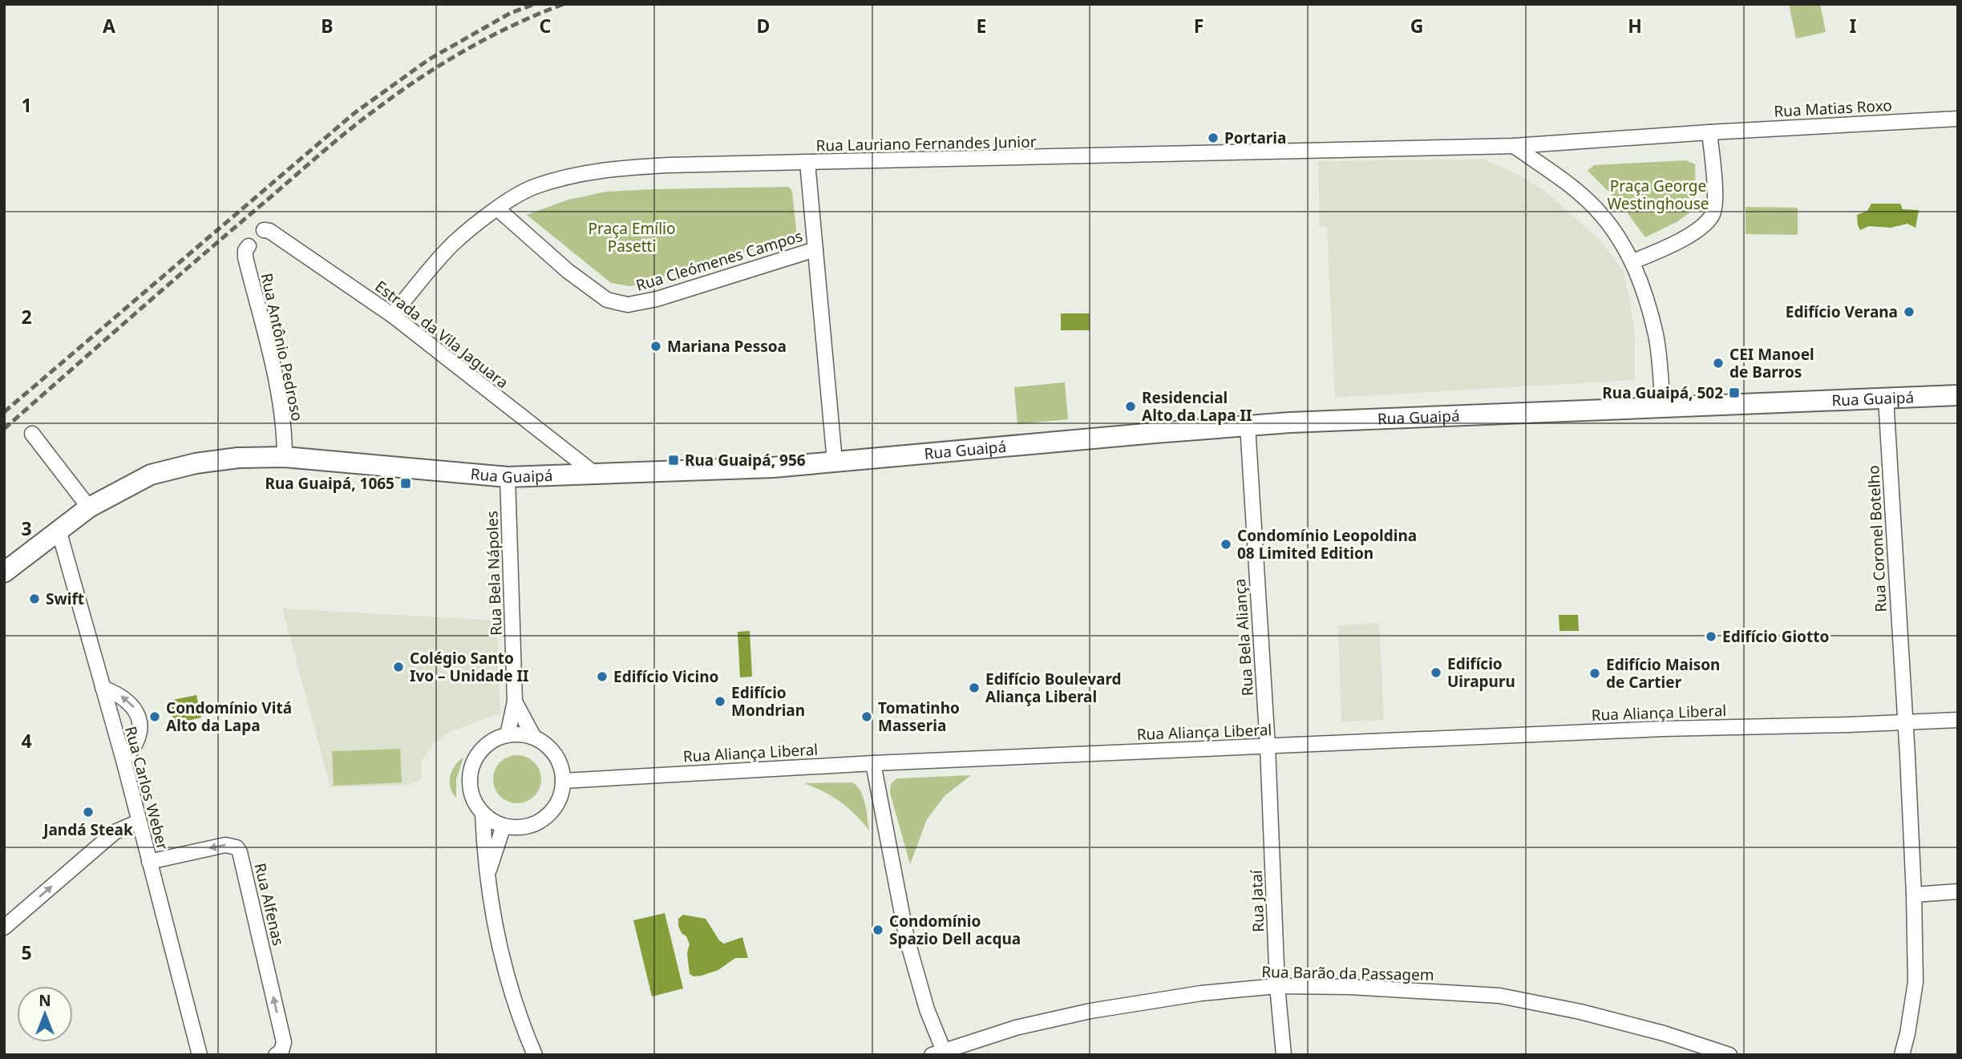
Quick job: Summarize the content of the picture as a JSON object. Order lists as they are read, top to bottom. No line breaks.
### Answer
{"streets":{"main road":["Rua Guaipá"],"street":["Rua Matias Roxo","Rua Lauriano Fernandes Junior","Rua Cleómenes Campos","Estrada da Vila Jaguara","Rua Antônio Pedroso","Rua Coronel Botelho","Rua Bela Nápoles","Rua Bela Aliança","Rua Aliança Liberal","Rua Carlos Weber","Rua Jataí","Rua Alfenas","Rua Barão da Passagem"]},"crossings":[["Rua Lauriano Fernandes Junior","Rua Cleómenes Campos"],["Rua Lauriano Fernandes Junior","Estrada da Vila Jaguara"],["Estrada da Vila Jaguara","Rua Guaipá"],["Rua Antônio Pedroso","Rua Guaipá"],["Rua Guaipá","Rua Coronel Botelho"],["Rua Guaipá","Rua Bela Nápoles"],["Rua Guaipá","Rua Bela Aliança"],["Rua Guaipá","Rua Carlos Weber"],["Rua Coronel Botelho","Rua Aliança Liberal"],["Rua Bela Aliança","Rua Aliança Liberal"],["Rua Bela Aliança","Rua Jataí"],["Rua Aliança Liberal","Rua Jataí"],["Rua Carlos Weber","Rua Alfenas"],["Rua Jataí","Rua Barão da Passagem"]],"parks":["Praça George Westinghouse","Praça Emílio Pasetti"],"places":{"other":["Portaria","Edifício Verana","Mariana Pessoa","CEI Manoel de Barros","Residencial Alto da Lapa II","Condomínio Leopoldina 08 Limited Edition","Swift","Edifício Giotto","Colégio Santo Ivo – Unidade II","Edifício Uirapuru","Edifício Maison de Cartier","Edifício Vicino","Edifício Boulevard Aliança Liberal","Edifício Mondrian","Condomínio Vitá Alto da Lapa","Tomatinho Masseria","Jandá Steak","Condomínio Spazio Dell acqua"],"transit":["Rua Guaipá, 502","Rua Guaipá, 956","Rua Guaipá, 1065"]},"north":"top","grid":{"columns":["A","B","C","D","E","F","G","H","I"],"rows":["1","2","3","4","5"]}}
